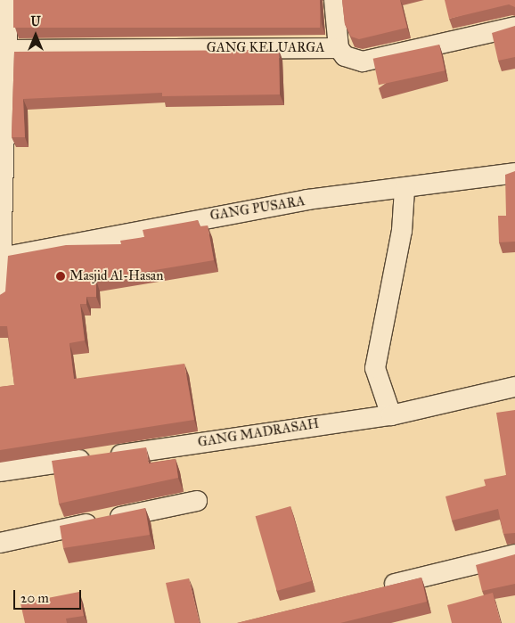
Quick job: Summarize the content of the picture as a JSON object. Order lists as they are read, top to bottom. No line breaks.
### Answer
{"streets":{"street":["GANG KELUARGA","GANG PUSARA","GANG MADRASAH"]},"places":["Masjid Al-Hasan"],"scale_bar":"20 m","north":"top"}
